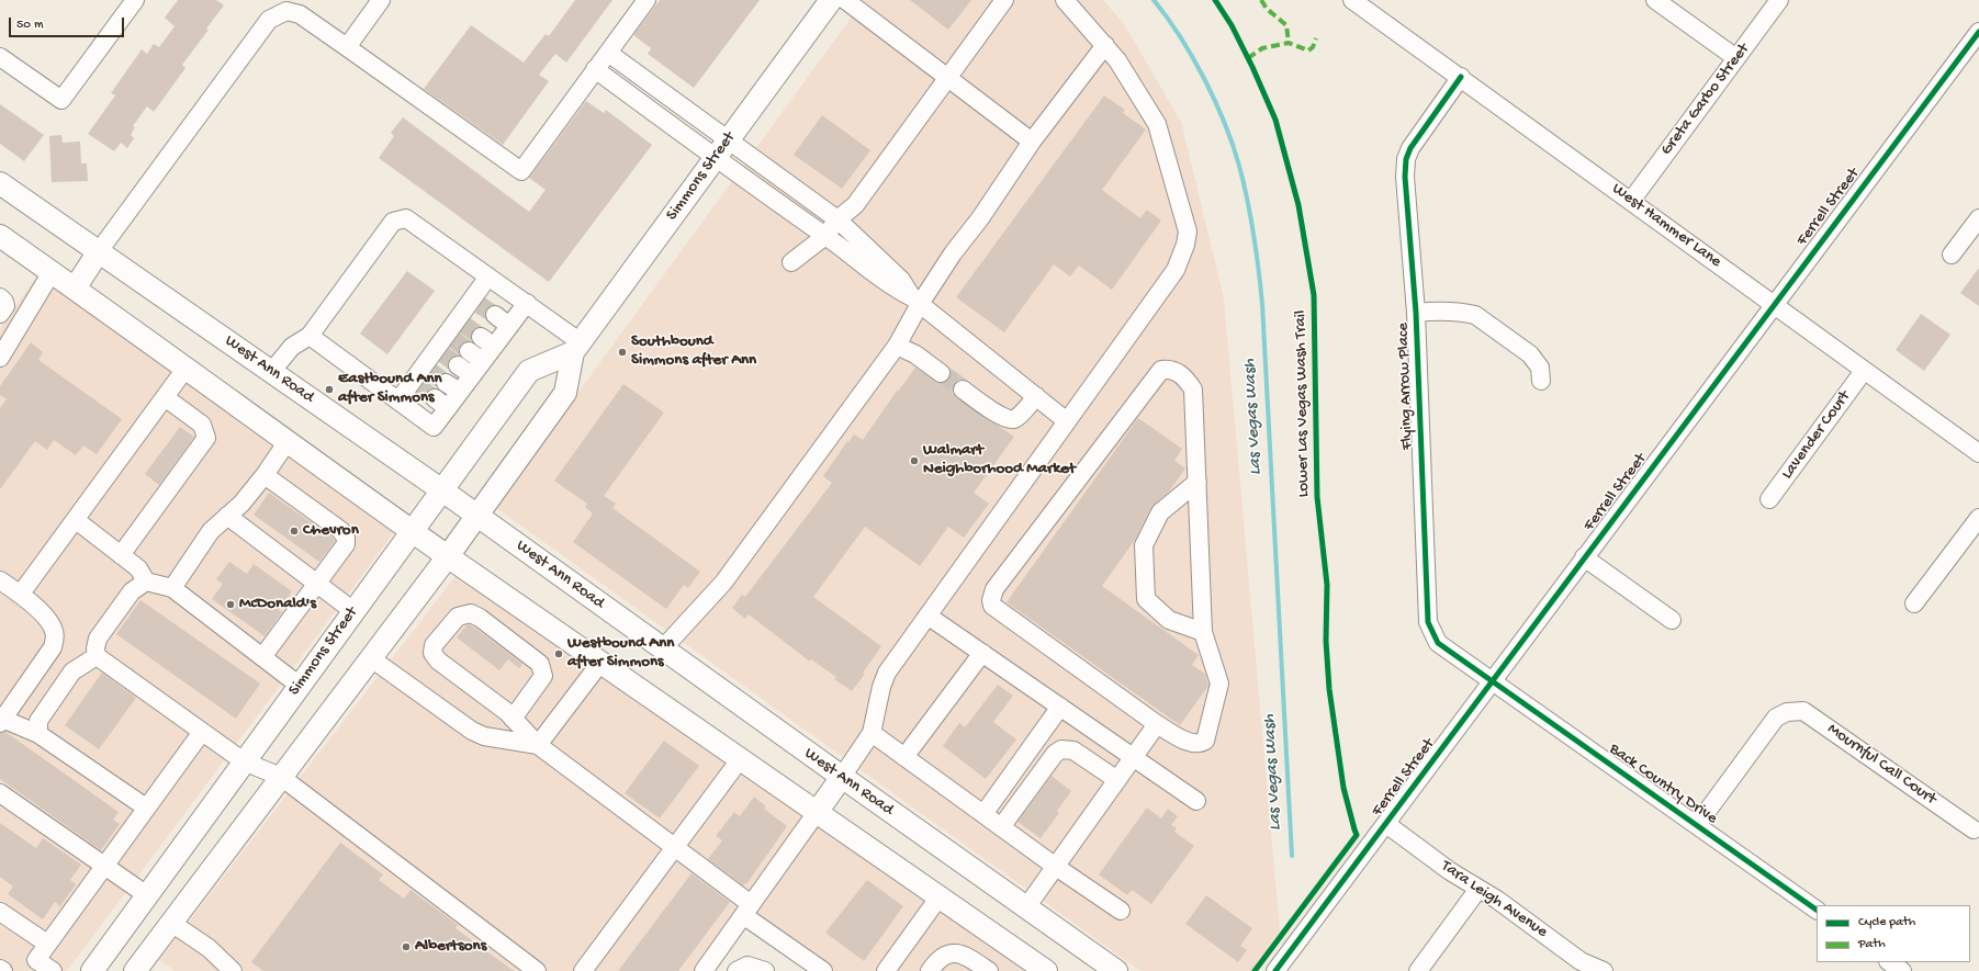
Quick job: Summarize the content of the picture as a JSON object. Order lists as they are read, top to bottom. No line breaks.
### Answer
{"streets":{"main road":["Simmons Street","West Ann Road"],"street":["Greta Garbo Street","Ferrell Street","West Hammer Lane","Flying Arrow Place","Lavender Court","Mournful Call Court","Back Country Drive","Tara Leigh Avenue"],"cycle path":["Lower Las Vegas Wash Trail"]},"crossings":[["Greta Garbo Street","West Hammer Lane"],["Simmons Street","West Ann Road"],["Ferrell Street","West Hammer Lane"],["Ferrell Street","Flying Arrow Place"],["Ferrell Street","Back Country Drive"],["Ferrell Street","Tara Leigh Avenue"],["West Hammer Lane","Flying Arrow Place"],["West Hammer Lane","Lavender Court"],["Flying Arrow Place","Back Country Drive"],["Mournful Call Court","Back Country Drive"]],"water":["Las Vegas Wash"],"places":["Southbound Simmons after Ann","Eastbound Ann after Simmons","Walmart Neighborhood Market","Chevron","McDonald's","Westbound Ann after Simmons","Albertsons"],"legend":["Cycle path","Path"],"scale_bar":"50 m"}
